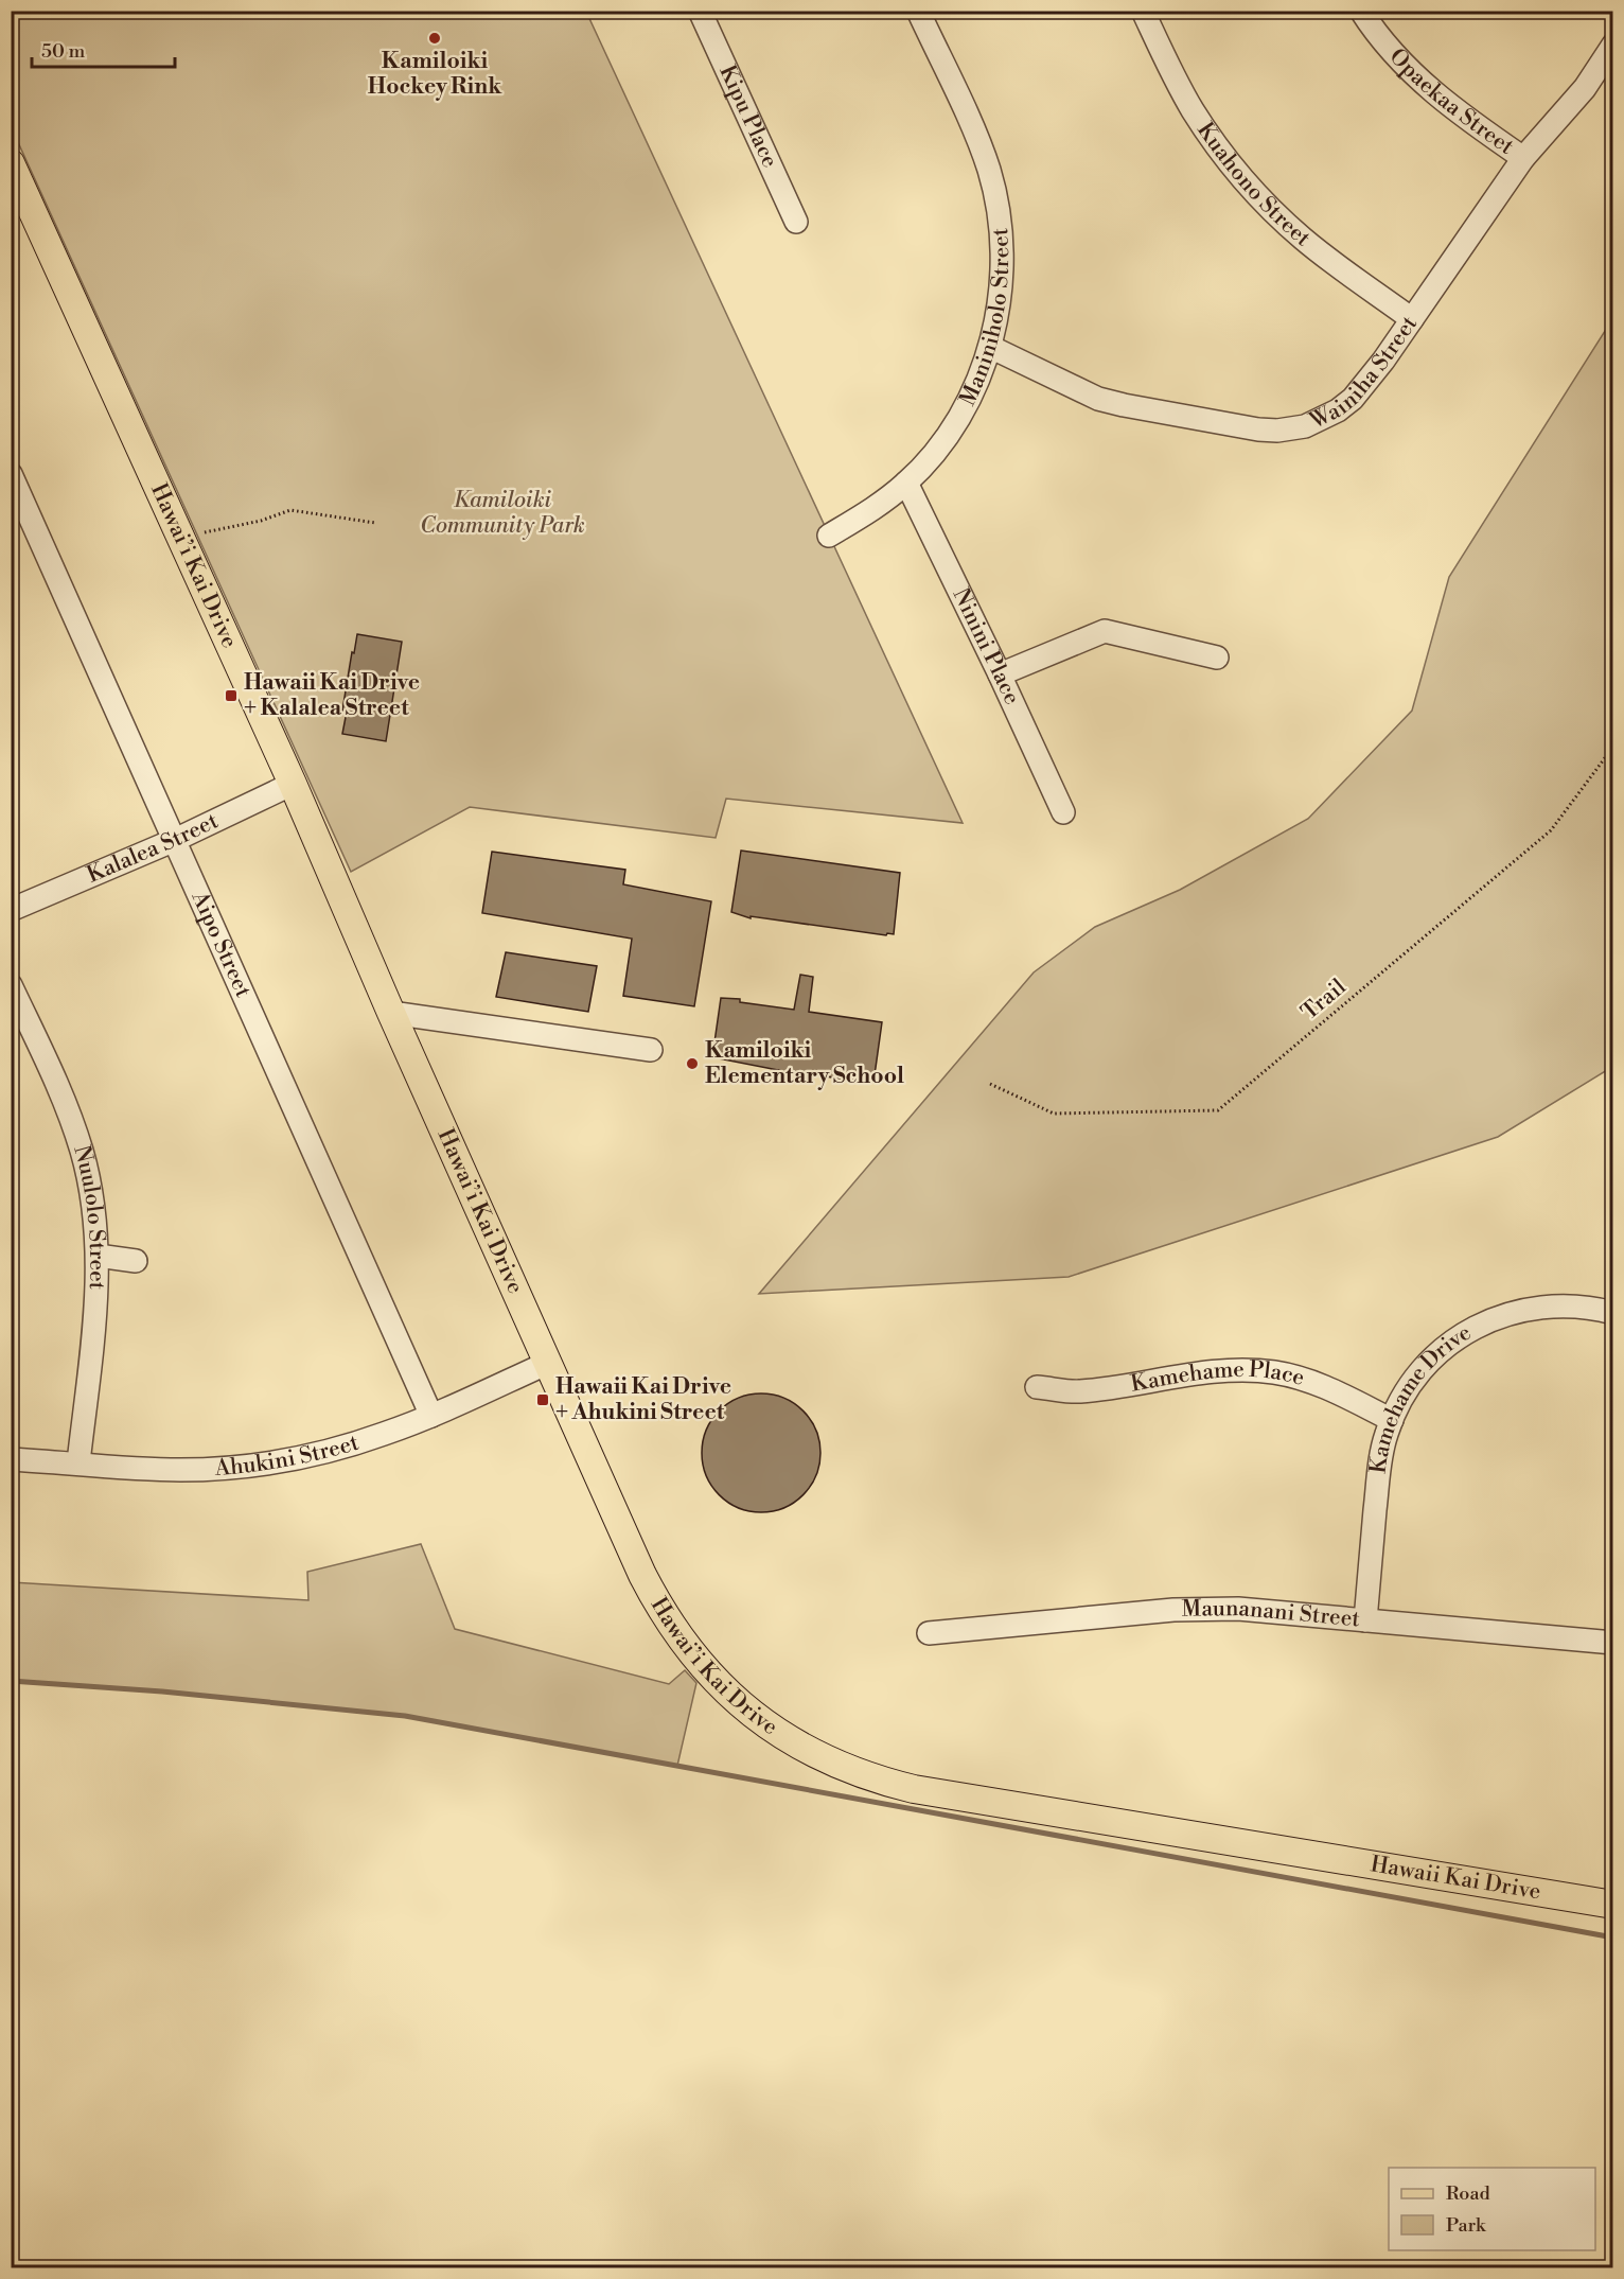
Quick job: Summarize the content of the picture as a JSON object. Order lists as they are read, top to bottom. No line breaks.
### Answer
{"streets":{"main road":["Hawai’i Kai Drive","Hawaii Kai Drive"],"street":["Opaekaa Street","Kipu Place","Kuahono Street","Maniniholo Street","Wainiha Street","Ninini Place","Kalalea Street","Aipo Street","Nuulolo Street","Kamehame Place","Kamehame Drive","Ahukini Street","Maunanani Street"],"path":["Trail"]},"crossings":[["Opaekaa Street","Wainiha Street"],["Kuahono Street","Wainiha Street"],["Maniniholo Street","Wainiha Street"],["Maniniholo Street","Ninini Place"],["Hawai’i Kai Drive","Kalalea Street"],["Hawai’i Kai Drive","Ahukini Street"],["Hawai’i Kai Drive","Hawaii Kai Drive"],["Kalalea Street","Aipo Street"],["Aipo Street","Ahukini Street"],["Nuulolo Street","Ahukini Street"],["Kamehame Place","Kamehame Drive"],["Kamehame Drive","Maunanani Street"]],"parks":["Kamiloiki Community Park"],"places":{"other":["Kamiloiki Hockey Rink","Kamiloiki Elementary School"],"transit":["Hawaii Kai Drive + Kalalea Street","Hawaii Kai Drive + Ahukini Street"]},"legend":["Road","Park"],"scale_bar":"50 m"}
